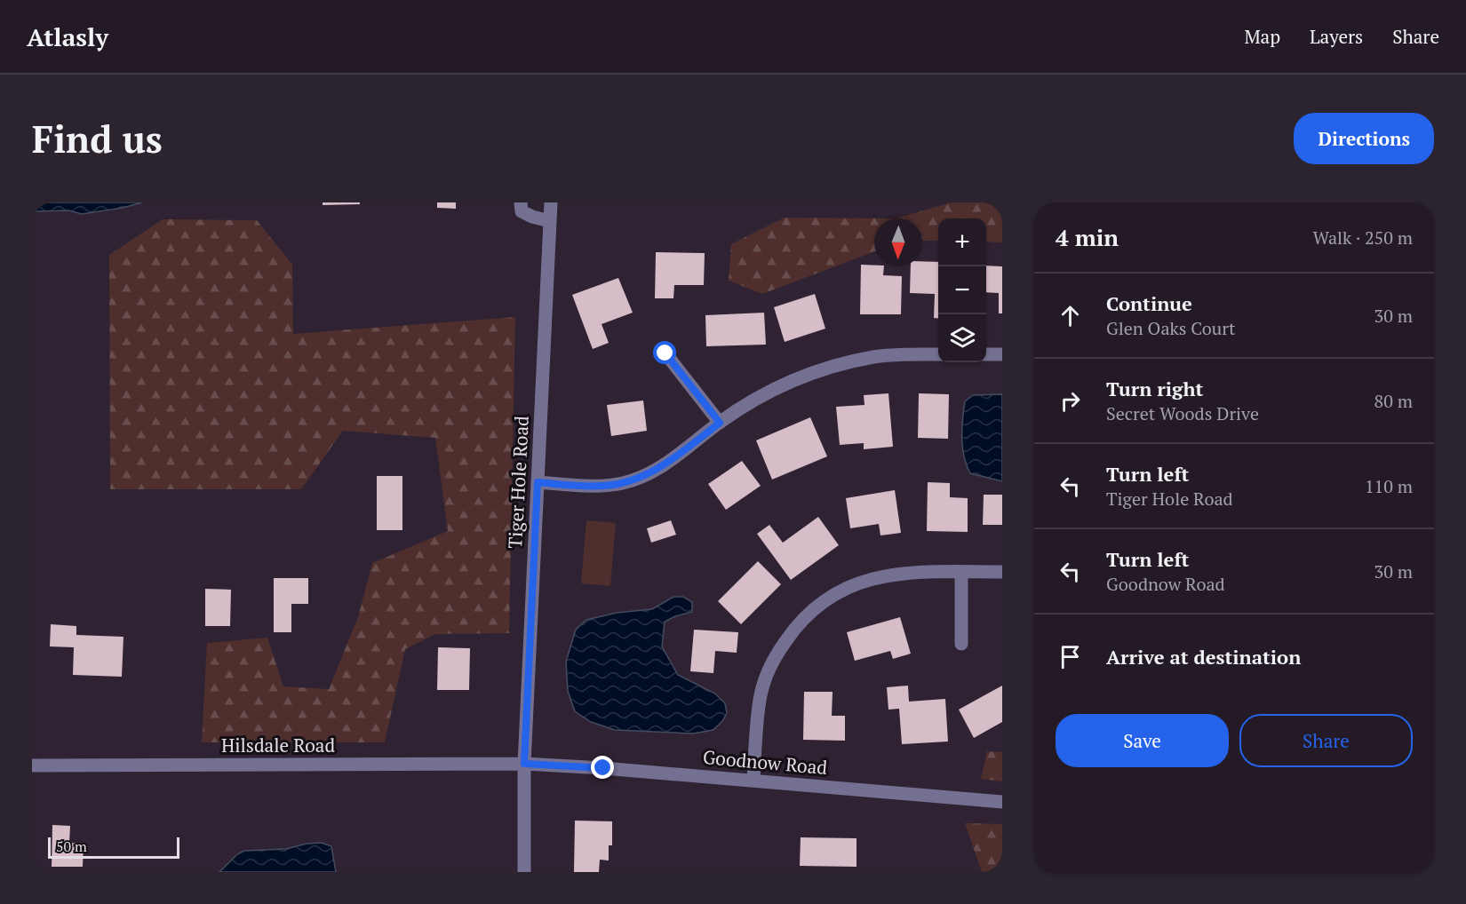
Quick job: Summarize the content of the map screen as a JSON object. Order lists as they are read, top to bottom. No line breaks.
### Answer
{"streets":{"street":["Tiger Hole Road","Hilsdale Road","Goodnow Road"]},"crossings":[["Tiger Hole Road","Hilsdale Road"],["Tiger Hole Road","Goodnow Road"],["Hilsdale Road","Goodnow Road"]],"scale_bar":"50 m","north":"bottom","page":{"header":"Atlasly","nav":["Map","Layers","Share"],"buttons":["Directions",["Save","Share"]],"title":"Find us","heading":["4 min","Walk · 250 m"],"map_buttons":["+","−"],"list":[["Continue","Glen Oaks Court","30 m"],["Turn right","Secret Woods Drive","80 m"],["Turn left","Tiger Hole Road","110 m"],["Turn left","Goodnow Road","30 m"],"Arrive at destination"],"scale":"50 m"}}
